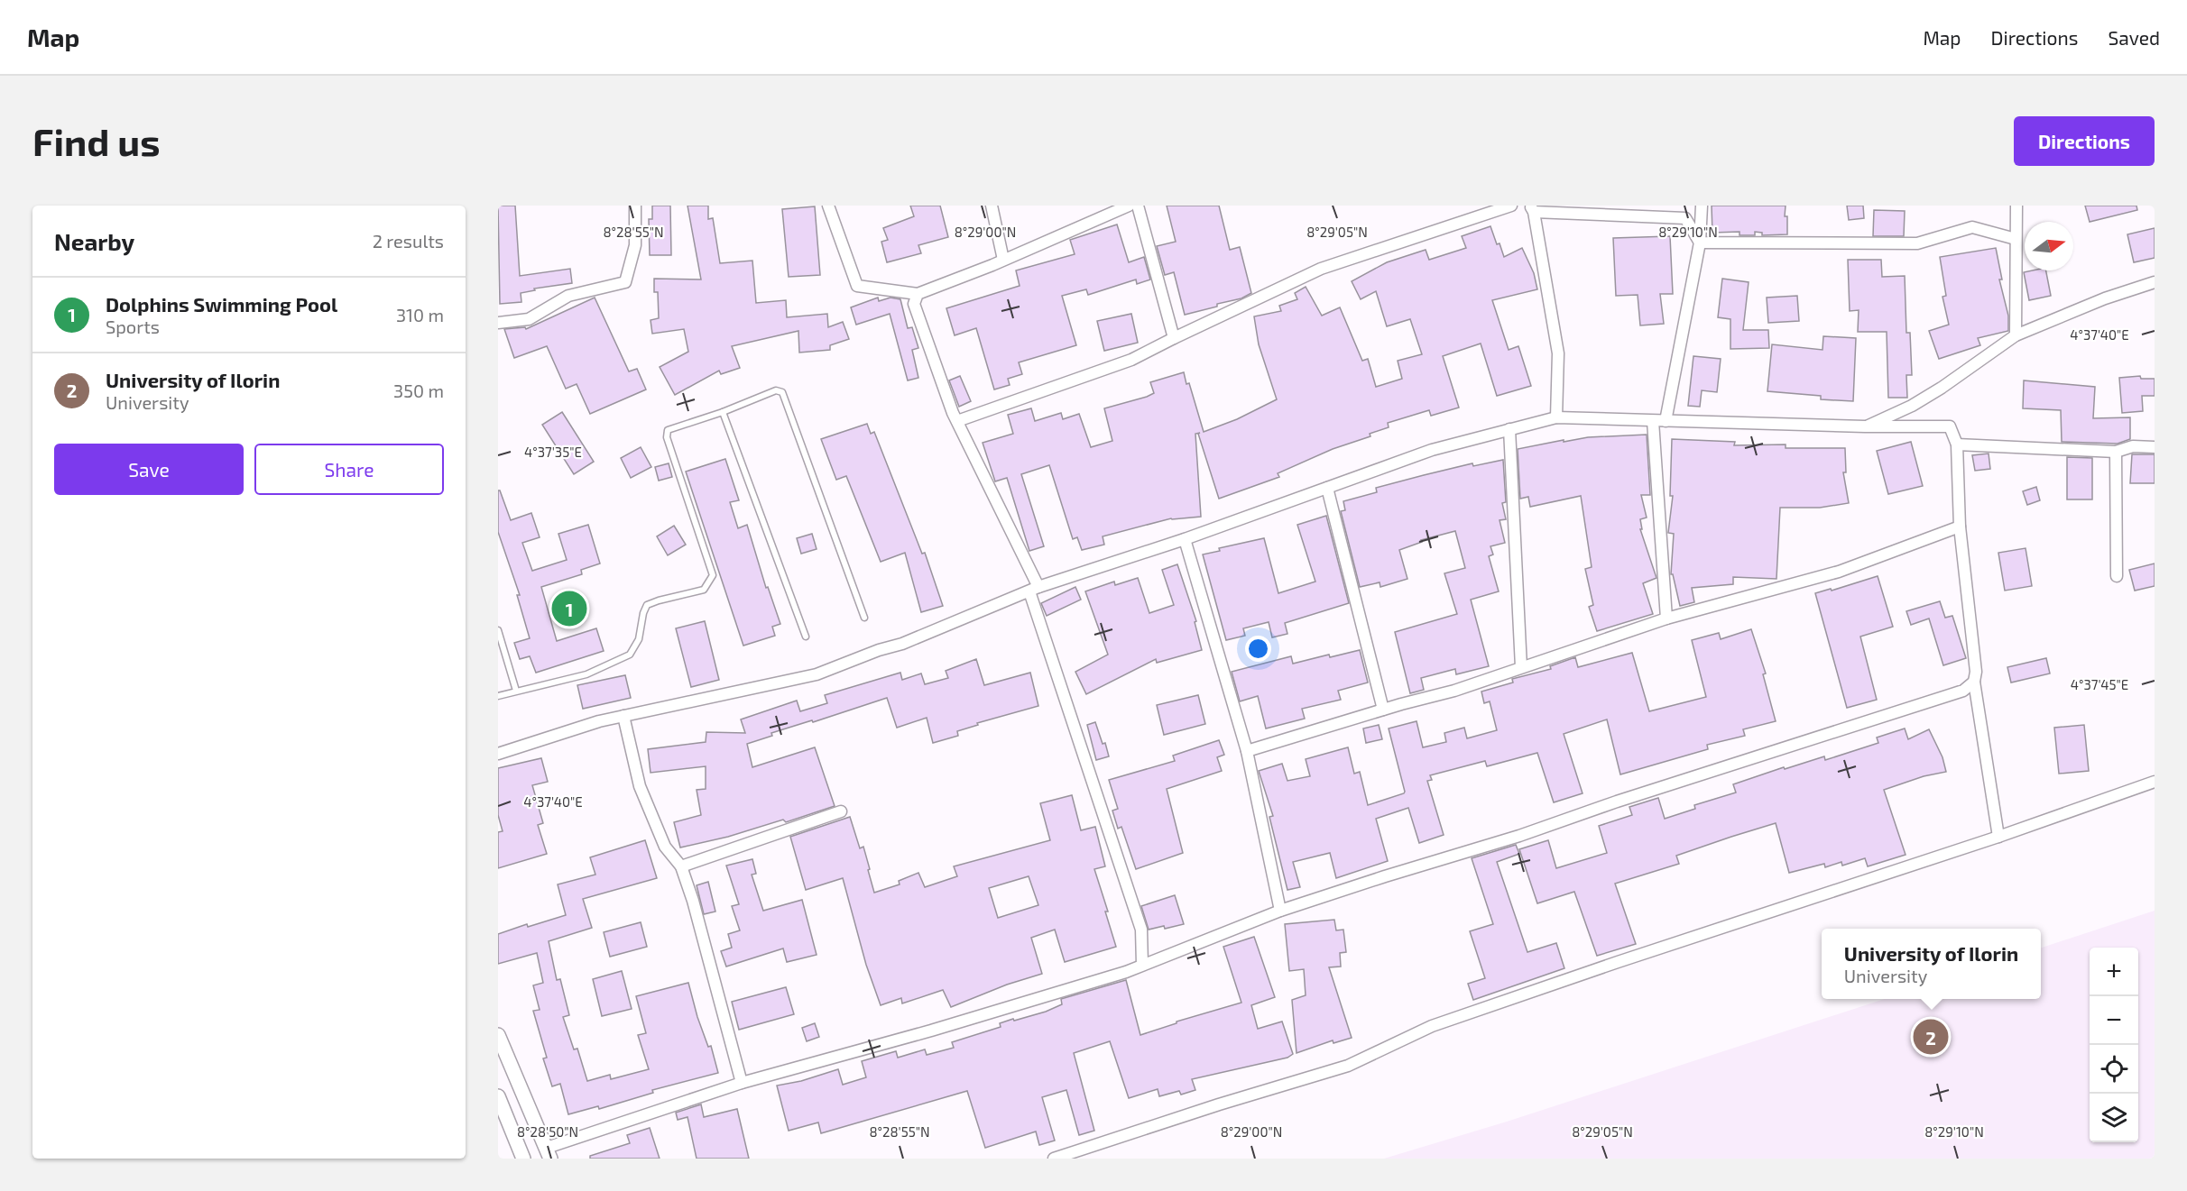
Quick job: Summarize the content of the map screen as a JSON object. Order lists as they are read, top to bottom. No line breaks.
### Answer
{"north":"right","page":{"header":"Map","nav":["Map","Directions","Saved"],"buttons":["Directions",["Save","Share"]],"title":"Find us","heading":["Nearby","2 results"],"list":[{"mark":"1","name":"Dolphins Swimming Pool","note":"Sports","value":"310 m"},{"mark":"2","name":"University of Ilorin","note":"University","value":"350 m"}],"pins":["1","2"],"popup":["University of Ilorin","University"],"map_buttons":["+","−"]},"coordinates":["8°28'55\"N","8°29'00\"N","8°29'05\"N","8°29'10\"N","4°37'40\"E","4°37'35\"E","4°37'45\"E","8°28'50\"N"]}
